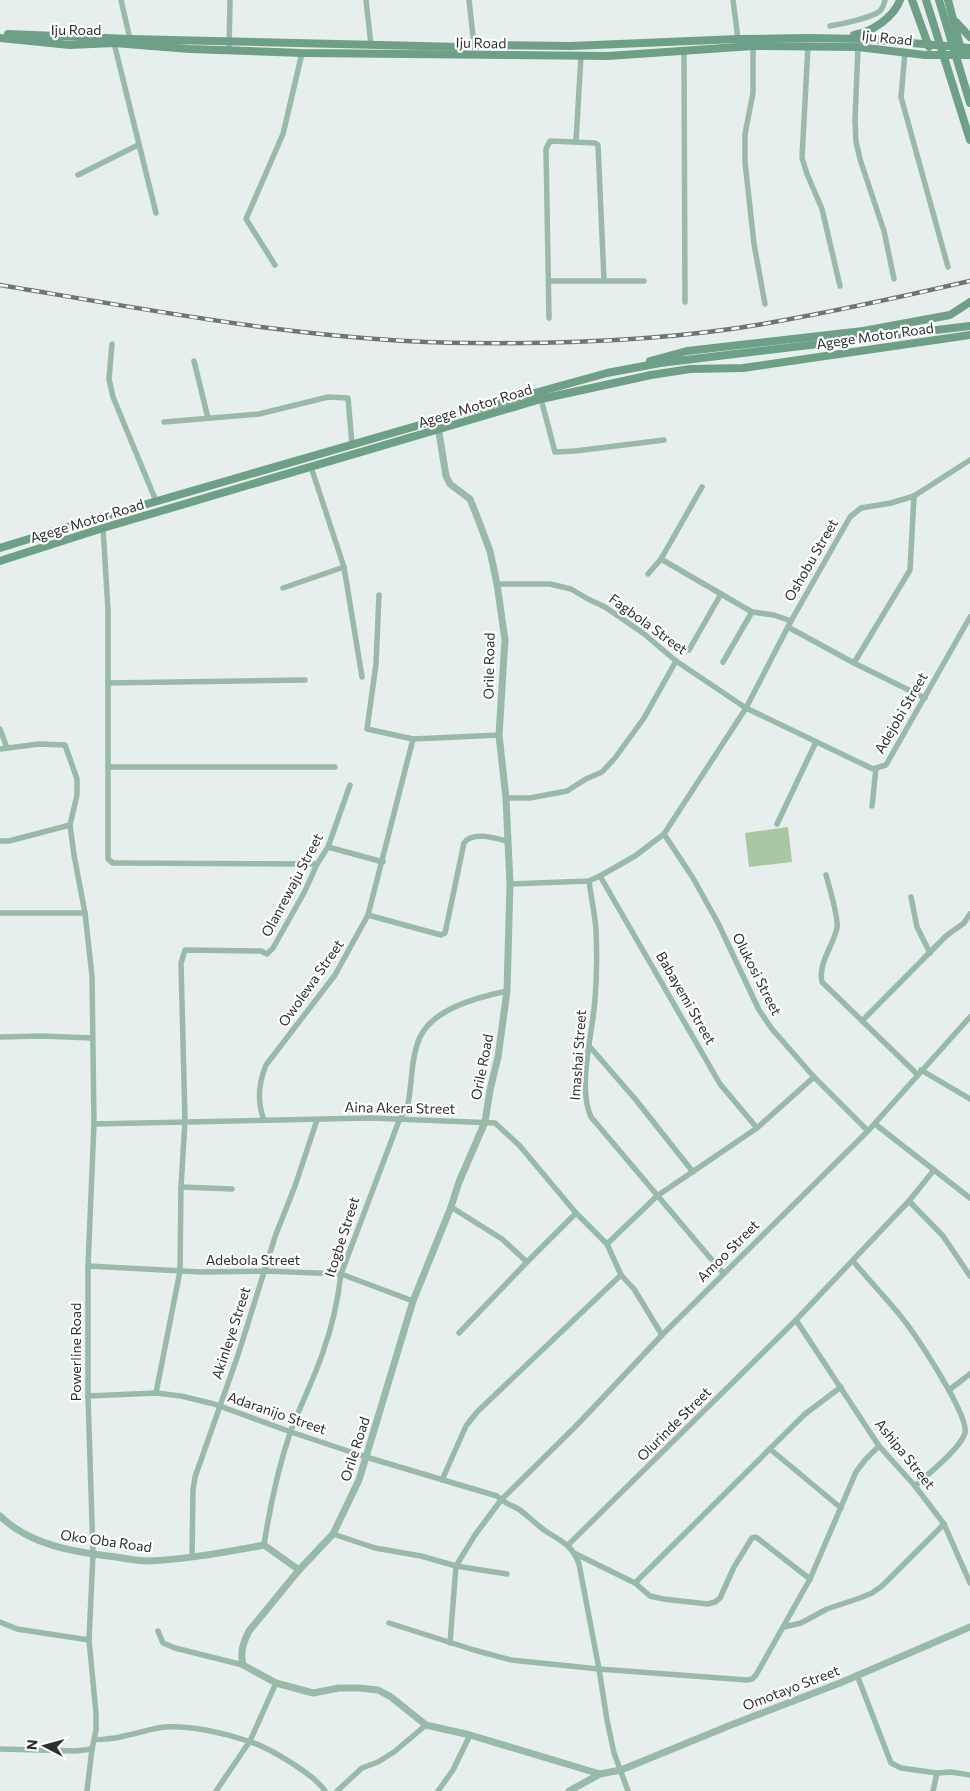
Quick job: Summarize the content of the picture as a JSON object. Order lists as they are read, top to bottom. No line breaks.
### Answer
{"streets":{"main road":["Iju Road","Agege Motor Road"],"street":["Oshobu Street","Fagbola Street","Orile Road","Adejobi Street","Olanrewaju Street","Olukosi Street","Owolewa Street","Babayemi Street","Imashai Street","Aina Akera Street","Itogbe Street","Amoo Street","Adebola Street","Akinleye Street","Powerline Road","Adaranijo Street","Olurinde Street","Ashipa Street","Oko Oba Road","Omotayo Street"]},"crossings":[["Agege Motor Road","Orile Road"],["Oshobu Street","Fagbola Street"],["Oshobu Street","Orile Road"],["Oshobu Street","Adejobi Street"],["Oshobu Street","Olukosi Street"],["Oshobu Street","Babayemi Street"],["Oshobu Street","Imashai Street"],["Fagbola Street","Orile Road"],["Fagbola Street","Adejobi Street"],["Orile Road","Aina Akera Street"],["Orile Road","Itogbe Street"],["Orile Road","Adebola Street"],["Orile Road","Adaranijo Street"],["Olanrewaju Street","Aina Akera Street"],["Olukosi Street","Amoo Street"],["Owolewa Street","Aina Akera Street"],["Imashai Street","Amoo Street"],["Aina Akera Street","Itogbe Street"],["Aina Akera Street","Amoo Street"],["Aina Akera Street","Akinleye Street"],["Aina Akera Street","Powerline Road"],["Itogbe Street","Adebola Street"],["Itogbe Street","Adaranijo Street"],["Itogbe Street","Oko Oba Road"],["Amoo Street","Adaranijo Street"],["Adebola Street","Akinleye Street"],["Adebola Street","Powerline Road"],["Akinleye Street","Adaranijo Street"],["Akinleye Street","Oko Oba Road"],["Powerline Road","Adaranijo Street"],["Powerline Road","Oko Oba Road"],["Adaranijo Street","Olurinde Street"],["Olurinde Street","Ashipa Street"]],"north":"left"}
